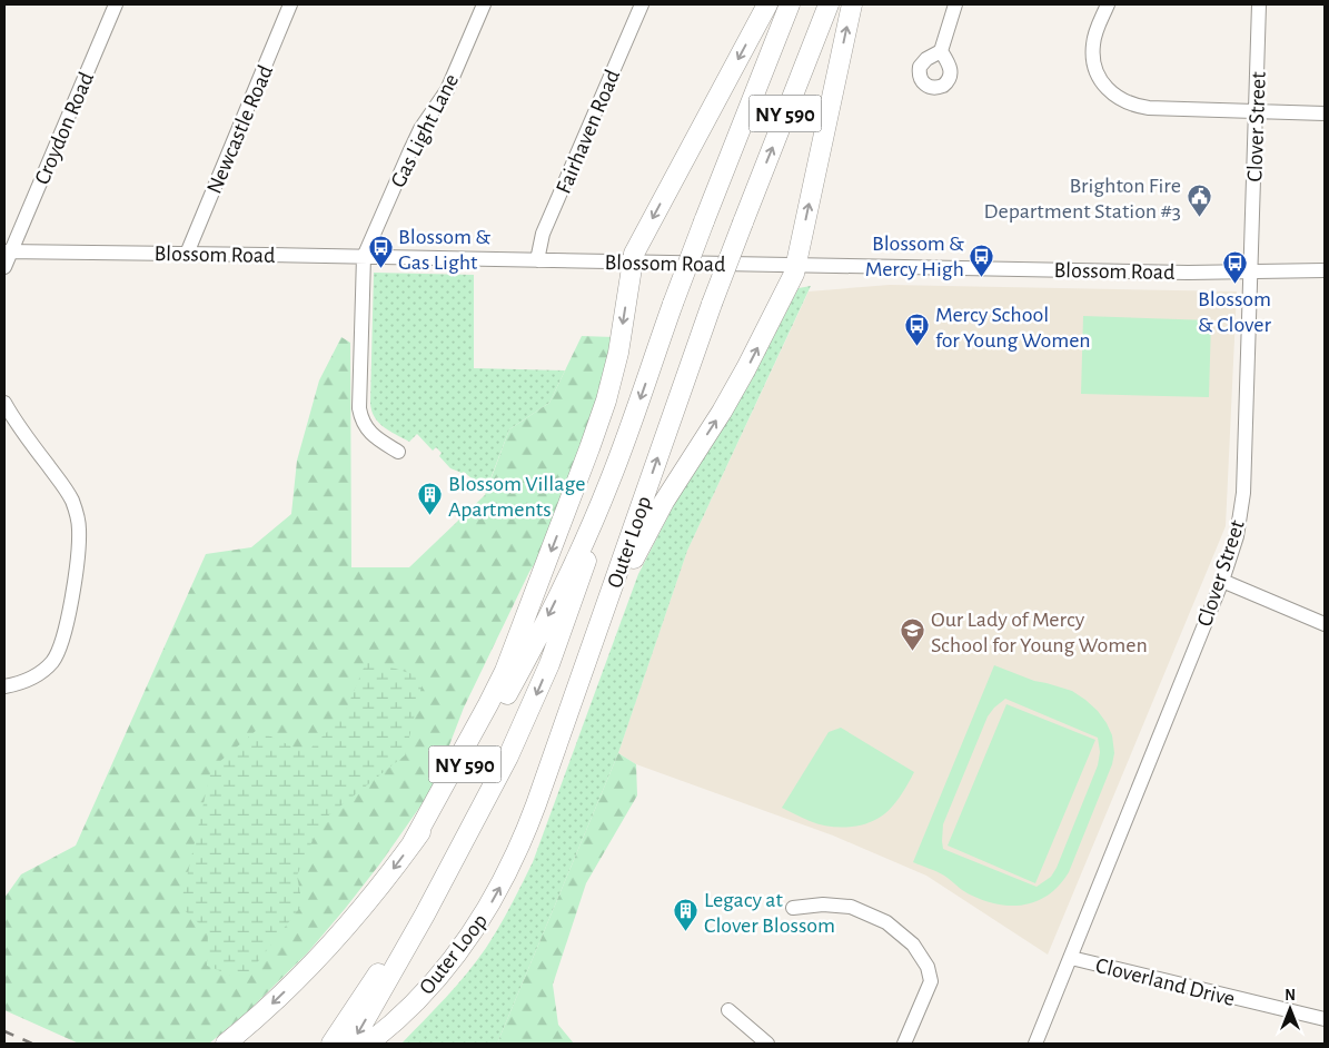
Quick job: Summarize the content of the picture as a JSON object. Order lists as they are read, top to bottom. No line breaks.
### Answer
{"streets":{"highway":["NY 590","Outer Loop"],"street":["Clover Street","Croydon Road","Newcastle Road","Gas Light Lane","Fairhaven Road","Blossom Road","Cloverland Drive"]},"crossings":[["Clover Street","Blossom Road"],["Clover Street","Cloverland Drive"],["Croydon Road","Blossom Road"],["Newcastle Road","Blossom Road"],["Gas Light Lane","Blossom Road"],["Fairhaven Road","Blossom Road"]],"places":{"public building":["Brighton Fire Department Station #3"],"bus stop":["Blossom & Gas Light","Blossom & Mercy High","Blossom & Clover","Mercy School for Young Women"],"building":["Blossom Village Apartments","Legacy at Clover Blossom"],"school or university":["Our Lady of Mercy School for Young Women"]},"north":"top"}
